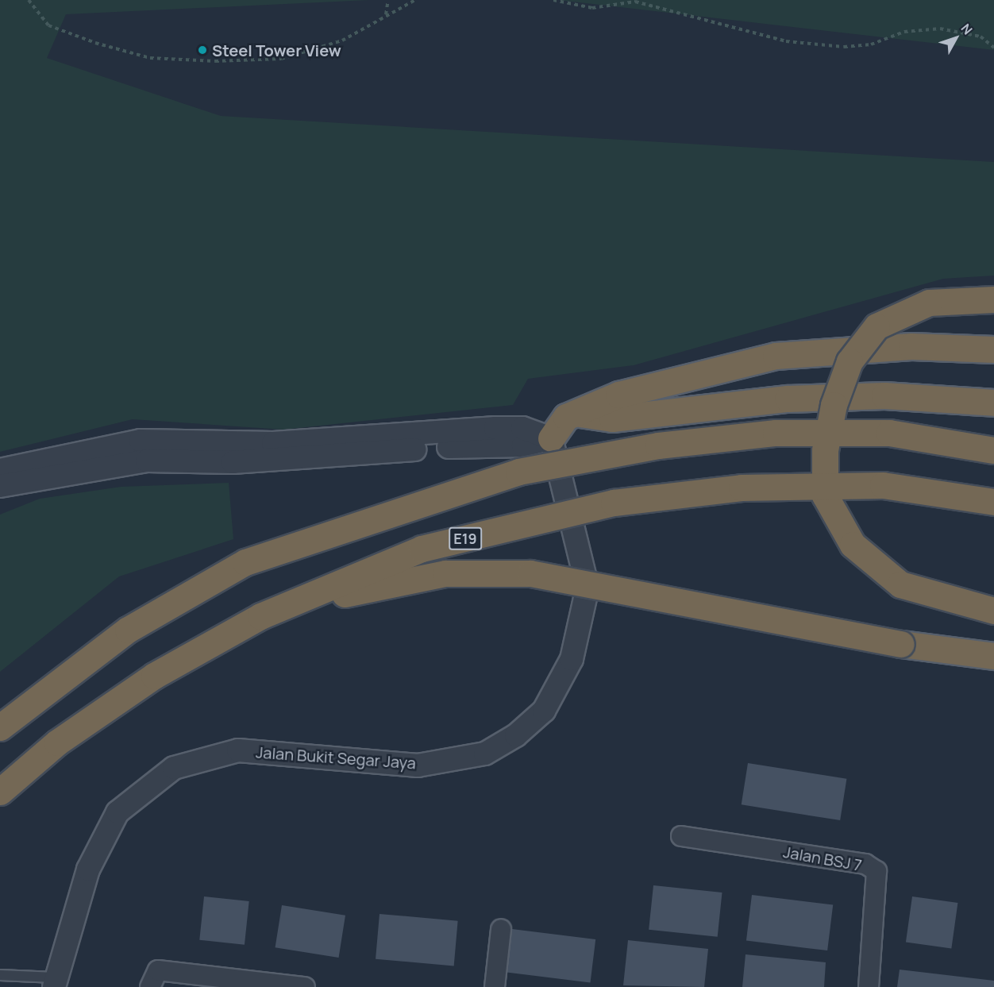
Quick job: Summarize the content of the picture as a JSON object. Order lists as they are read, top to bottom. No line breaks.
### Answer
{"streets":{"highway":["E19"],"street":["Jalan Bukit Segar Jaya","Jalan BSJ 7"]},"places":["Steel Tower View"],"north":"top right"}
